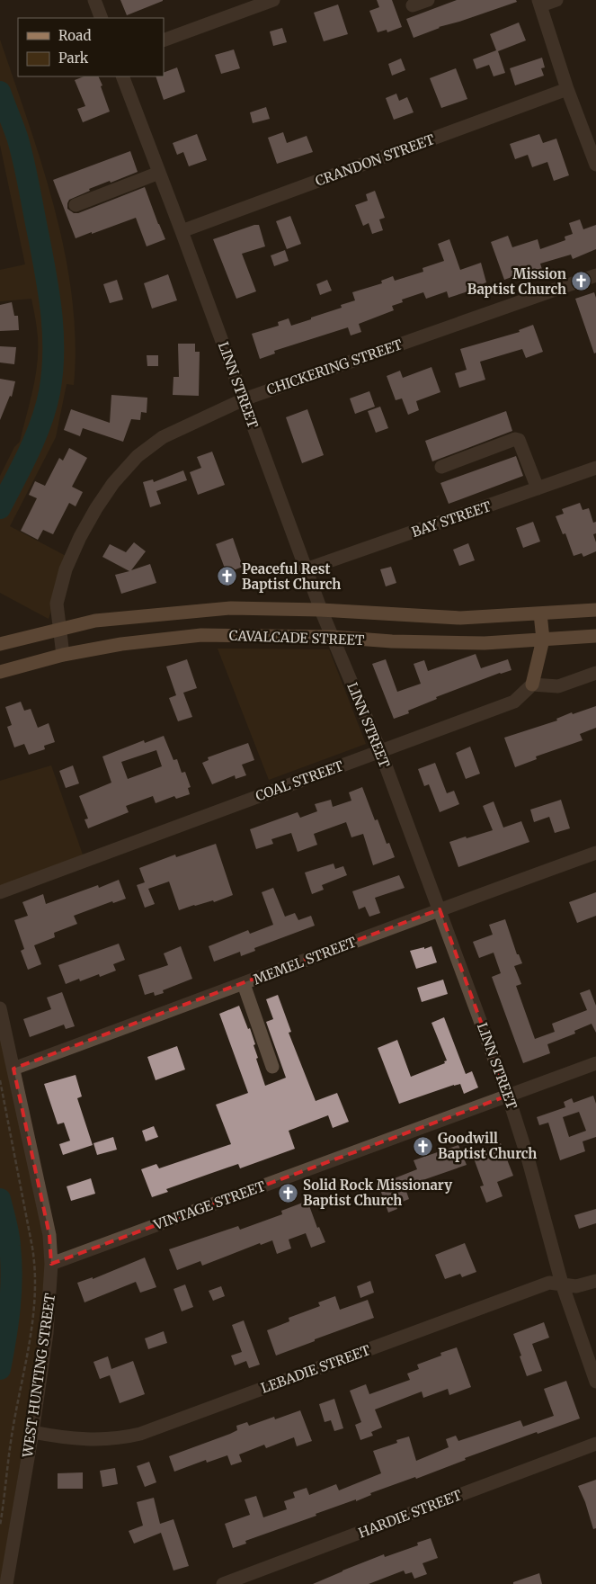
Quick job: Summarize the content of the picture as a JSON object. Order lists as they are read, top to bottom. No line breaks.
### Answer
{"streets":{"main road":["CAVALCADE STREET"],"street":["CRANDON STREET","CHICKERING STREET","LINN STREET","BAY STREET","COAL STREET","MEMEL STREET","VINTAGE STREET","LEBADIE STREET","WEST HUNTING STREET","HARDIE STREET"]},"crossings":[["CRANDON STREET","LINN STREET"],["CHICKERING STREET","LINN STREET"],["CHICKERING STREET","CAVALCADE STREET"],["LINN STREET","BAY STREET"],["LINN STREET","CAVALCADE STREET"],["LINN STREET","COAL STREET"],["LINN STREET","MEMEL STREET"],["LINN STREET","VINTAGE STREET"],["LINN STREET","LEBADIE STREET"],["MEMEL STREET","WEST HUNTING STREET"],["VINTAGE STREET","WEST HUNTING STREET"],["LEBADIE STREET","WEST HUNTING STREET"]],"places":{"church":["Mission Baptist Church","Peaceful Rest Baptist Church","Goodwill Baptist Church","Solid Rock Missionary Baptist Church"]},"legend":["Road","Park"]}
